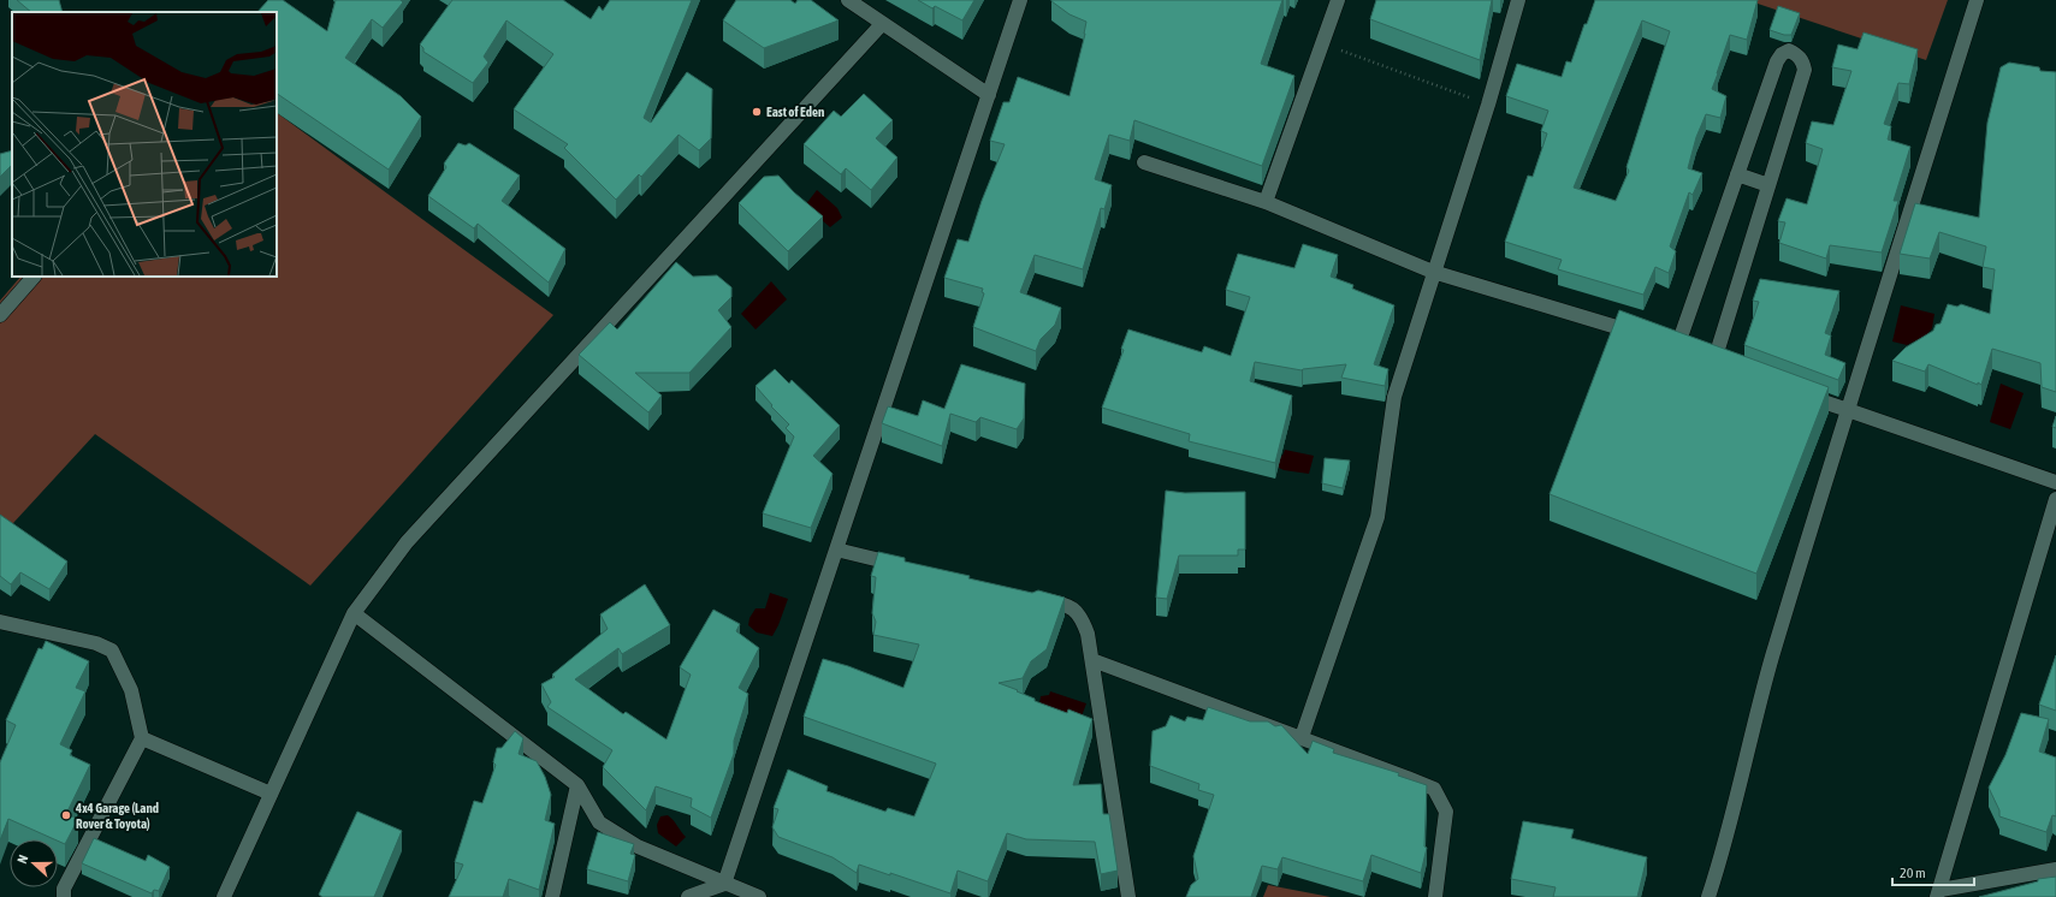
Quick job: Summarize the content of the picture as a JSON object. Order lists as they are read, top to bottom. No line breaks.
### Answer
{"places":["East of Eden","4x4 Garage (Land Rover & Toyota)"],"scale_bar":"20 m","north":"left"}
